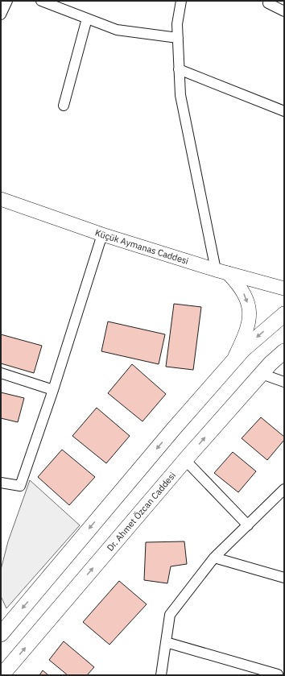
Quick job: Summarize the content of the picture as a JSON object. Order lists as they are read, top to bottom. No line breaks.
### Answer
{"streets":{"main road":["Dr. Ahmet Özcan Caddesi"],"street":["Küçük Aymanas Caddesi"]}}
